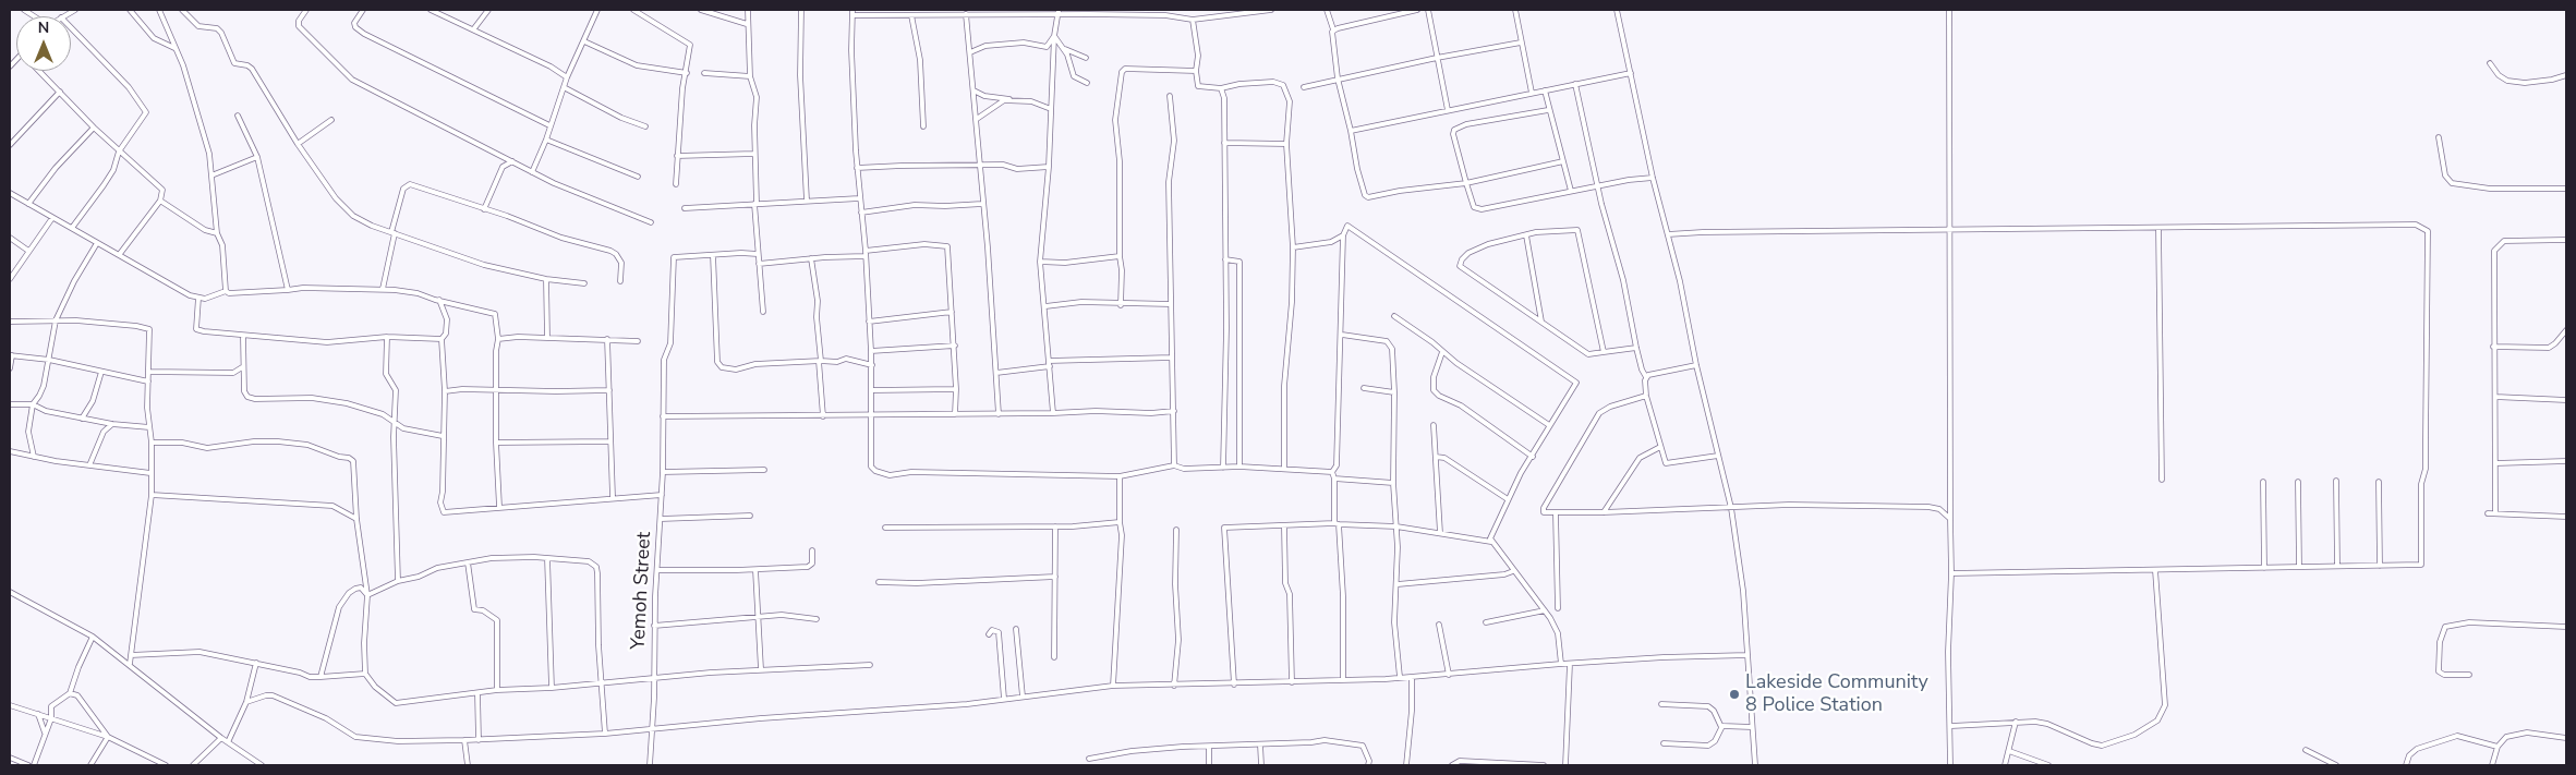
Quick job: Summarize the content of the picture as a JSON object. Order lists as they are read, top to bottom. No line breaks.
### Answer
{"streets":{"street":["Yemoh Street"]},"places":["Lakeside Community 8 Police Station"],"north":"top"}
